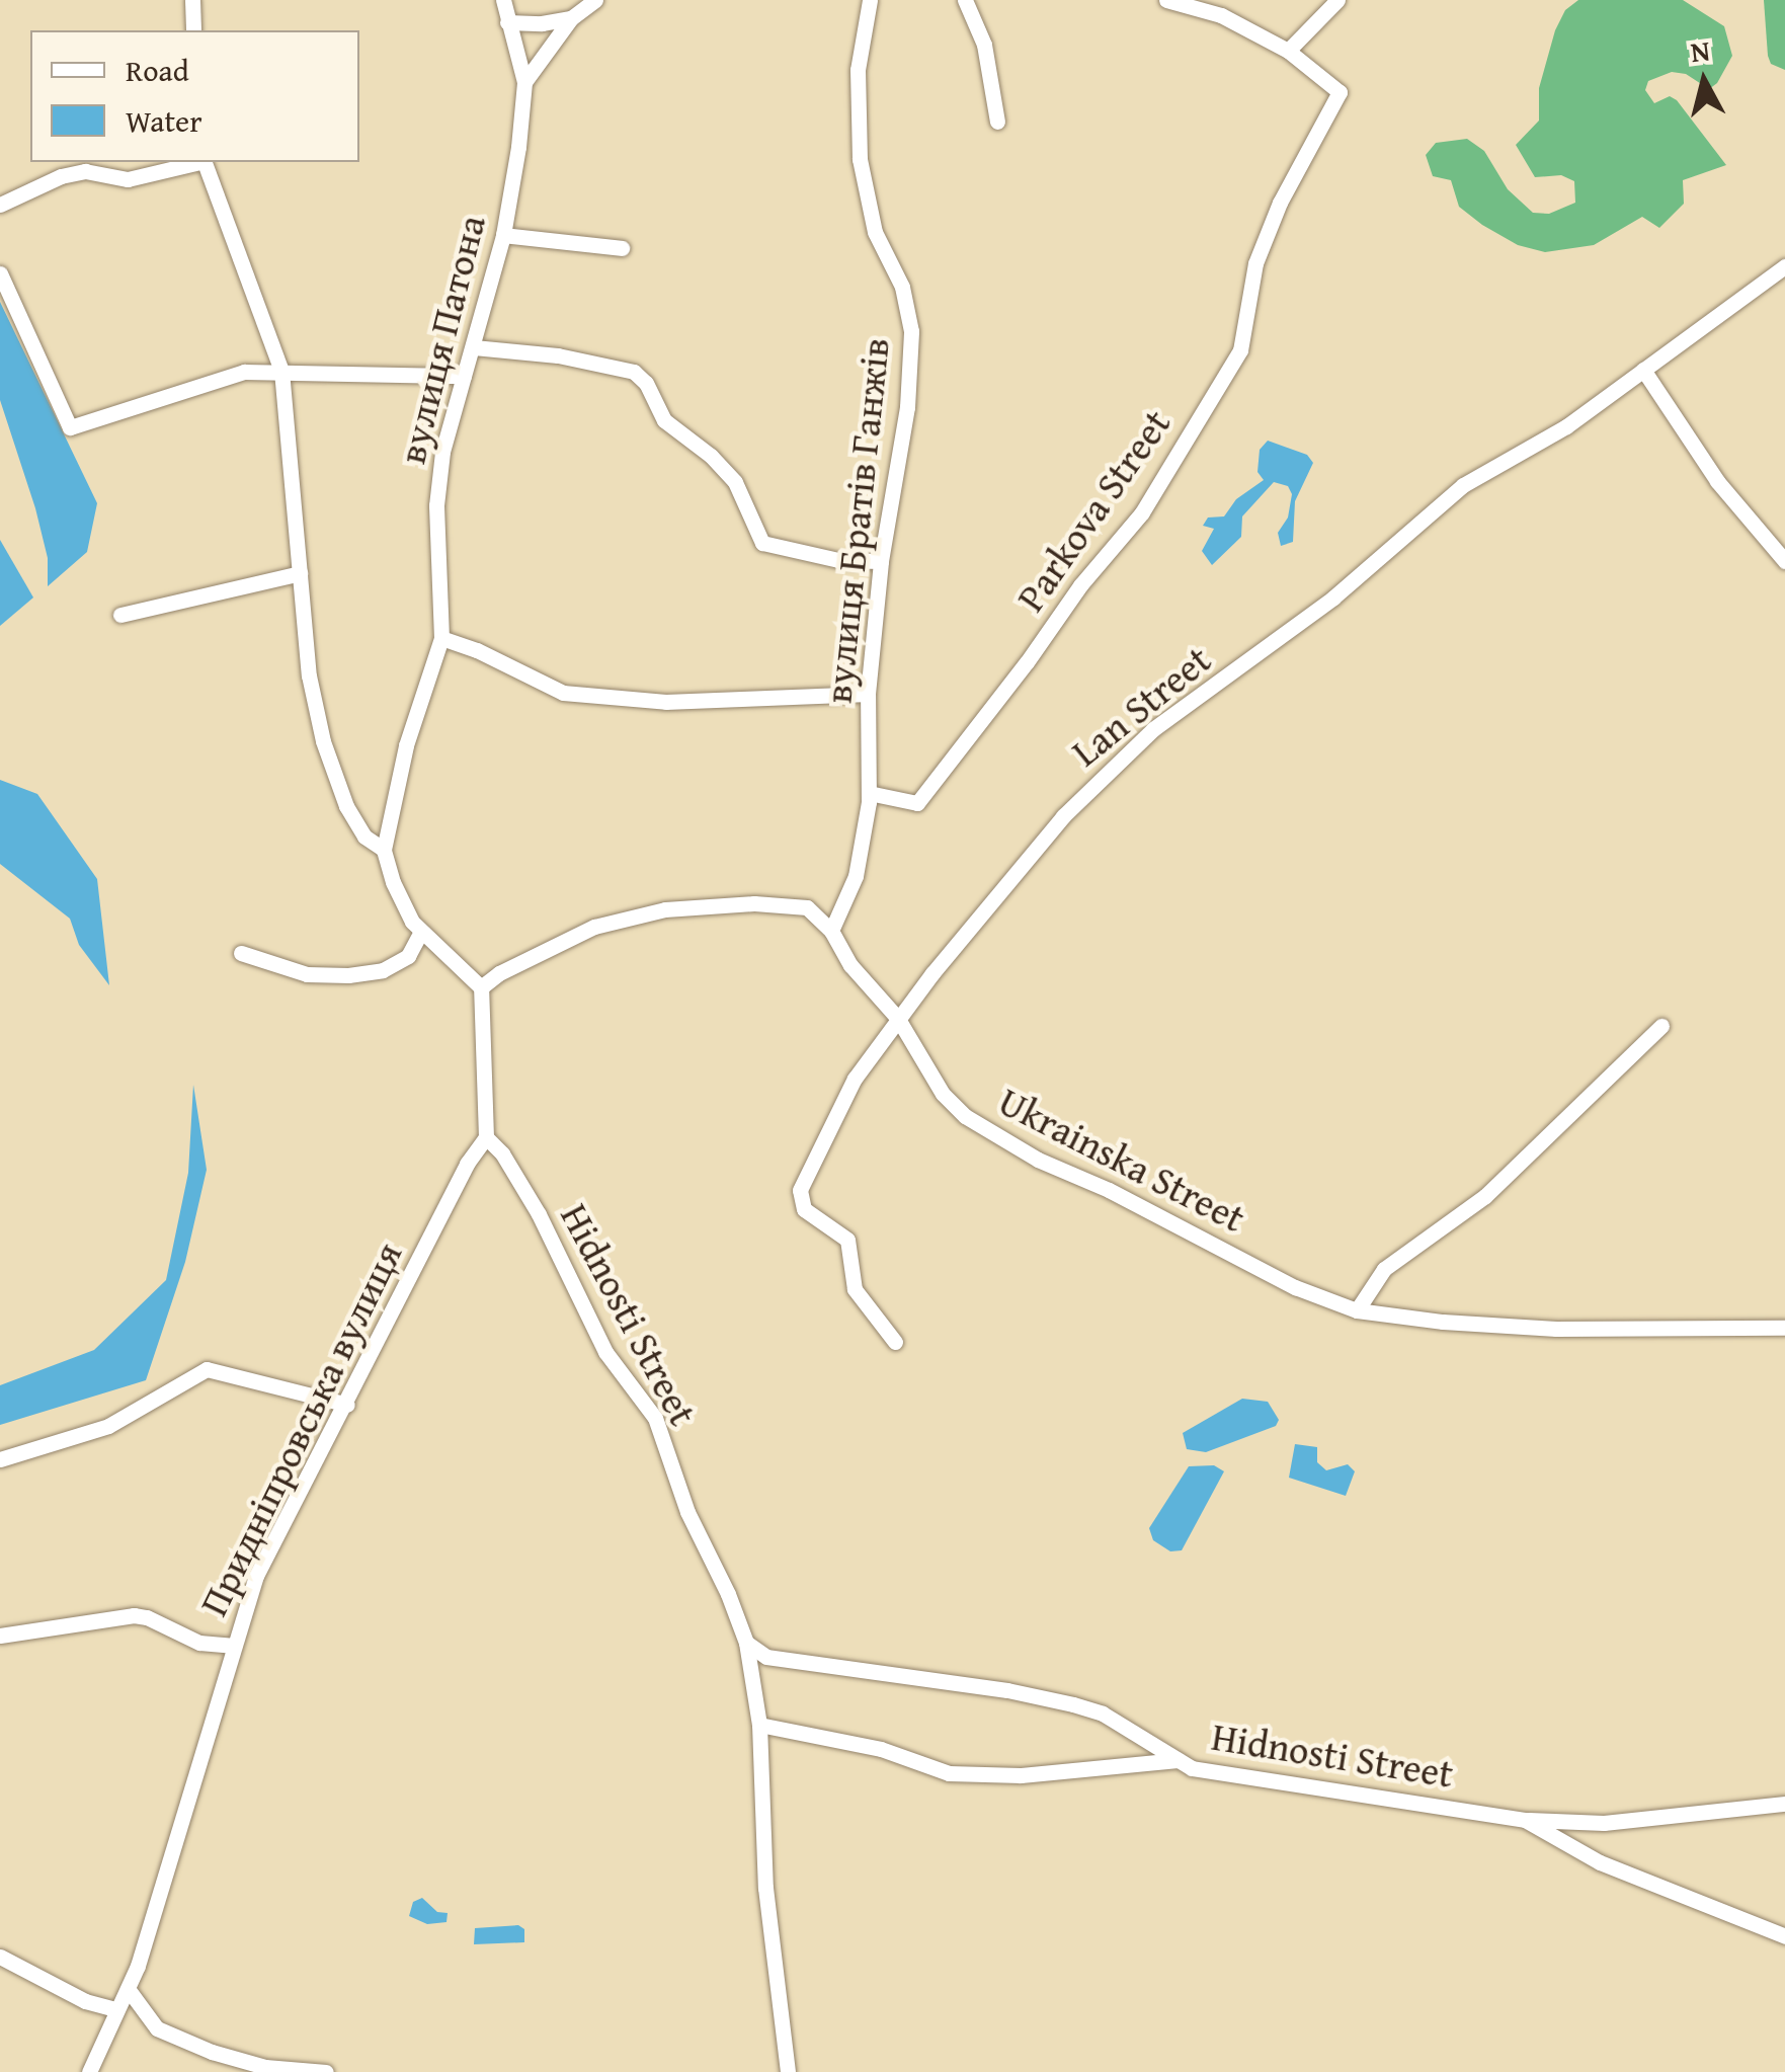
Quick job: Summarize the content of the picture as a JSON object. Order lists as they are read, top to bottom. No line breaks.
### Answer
{"streets":{"street":["вулиця Патона","Parkova Street","вулиця Братів Ганжів","Lan Street","Ukrainska Street","Hidnosti Street","Придніпровська вулиця"]},"crossings":[["Parkova Street","вулиця Братів Ганжів"],["вулиця Братів Ганжів","Ukrainska Street"],["Lan Street","Ukrainska Street"],["Hidnosti Street","Придніпровська вулиця"]],"legend":["Road","Water"],"north":"top"}
